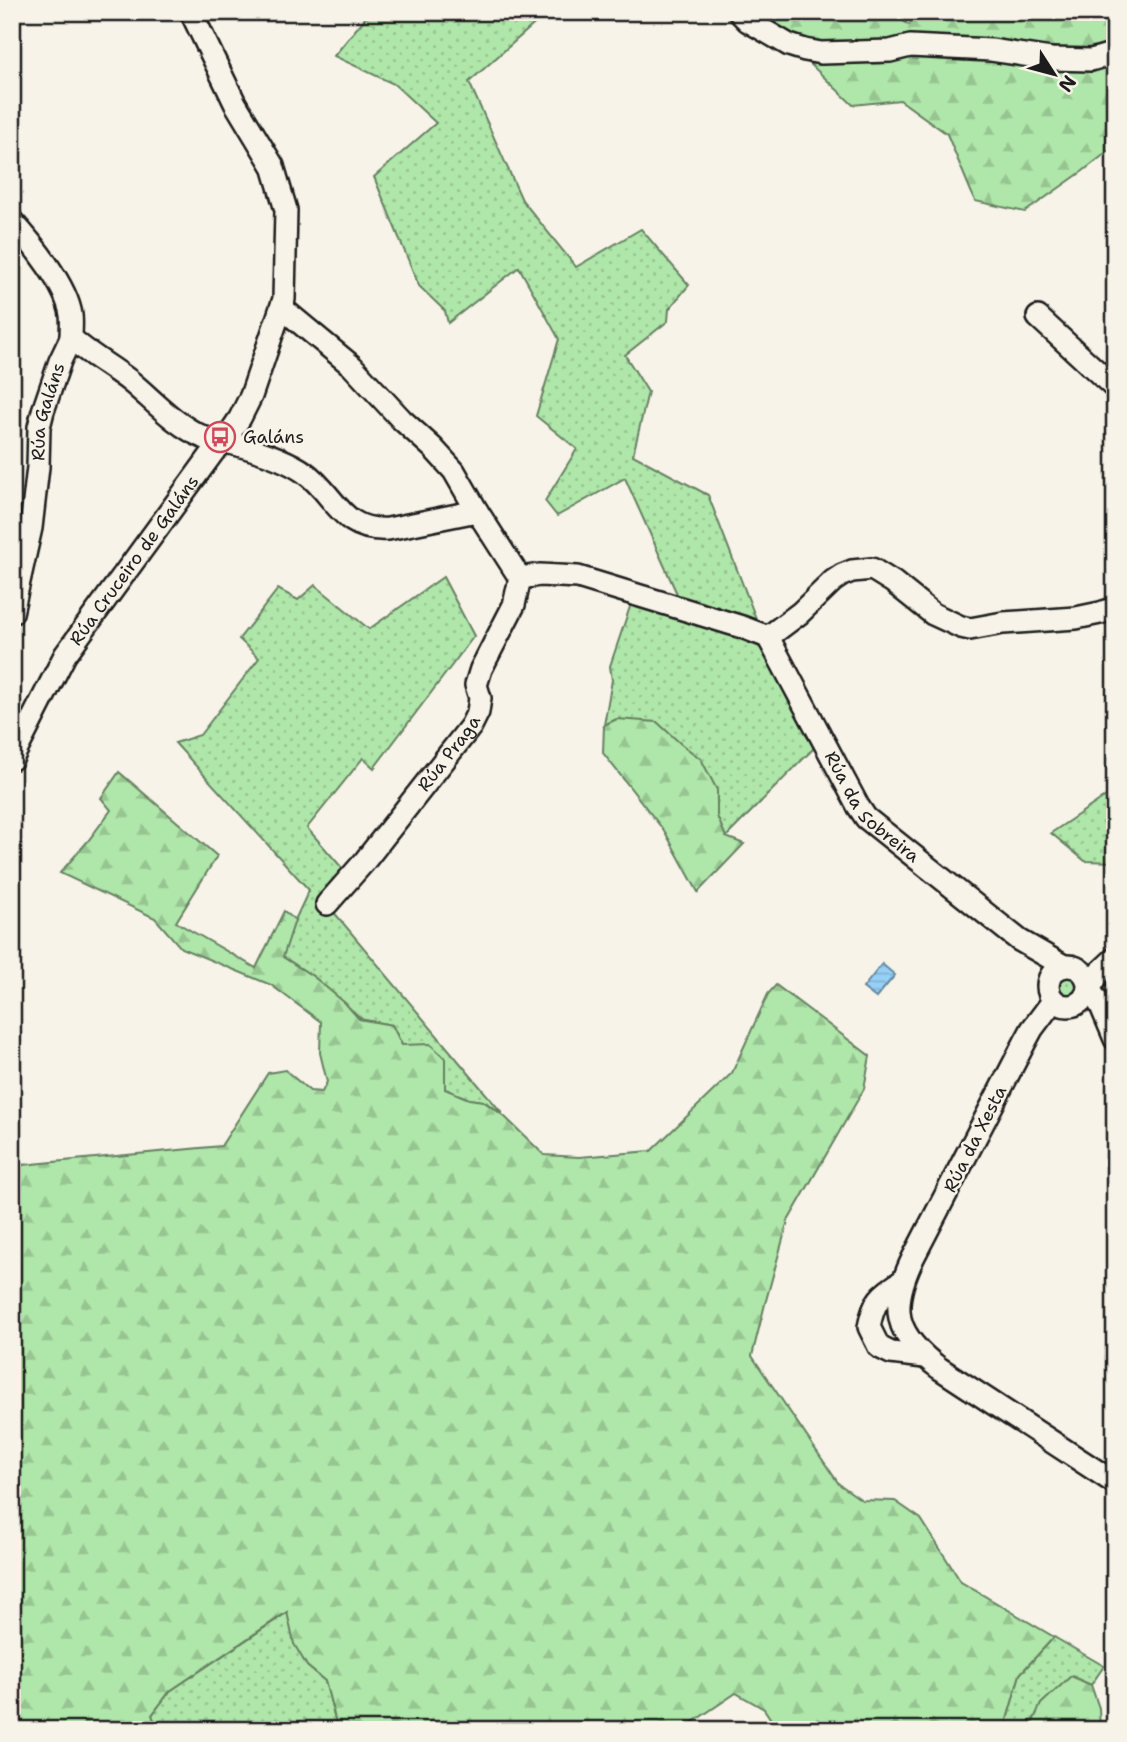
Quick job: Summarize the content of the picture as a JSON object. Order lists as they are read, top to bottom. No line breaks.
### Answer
{"streets":{"street":["Rúa Galáns","Rúa Cruceiro de Galáns","Rúa Praga","Rúa da Sobreira","Rúa da Xesta"]},"crossings":[["Rúa Galáns","Rúa Cruceiro de Galáns"],["Rúa da Sobreira","Rúa da Xesta"]],"places":{"bus stop":["Galáns"]},"north":"bottom right"}
